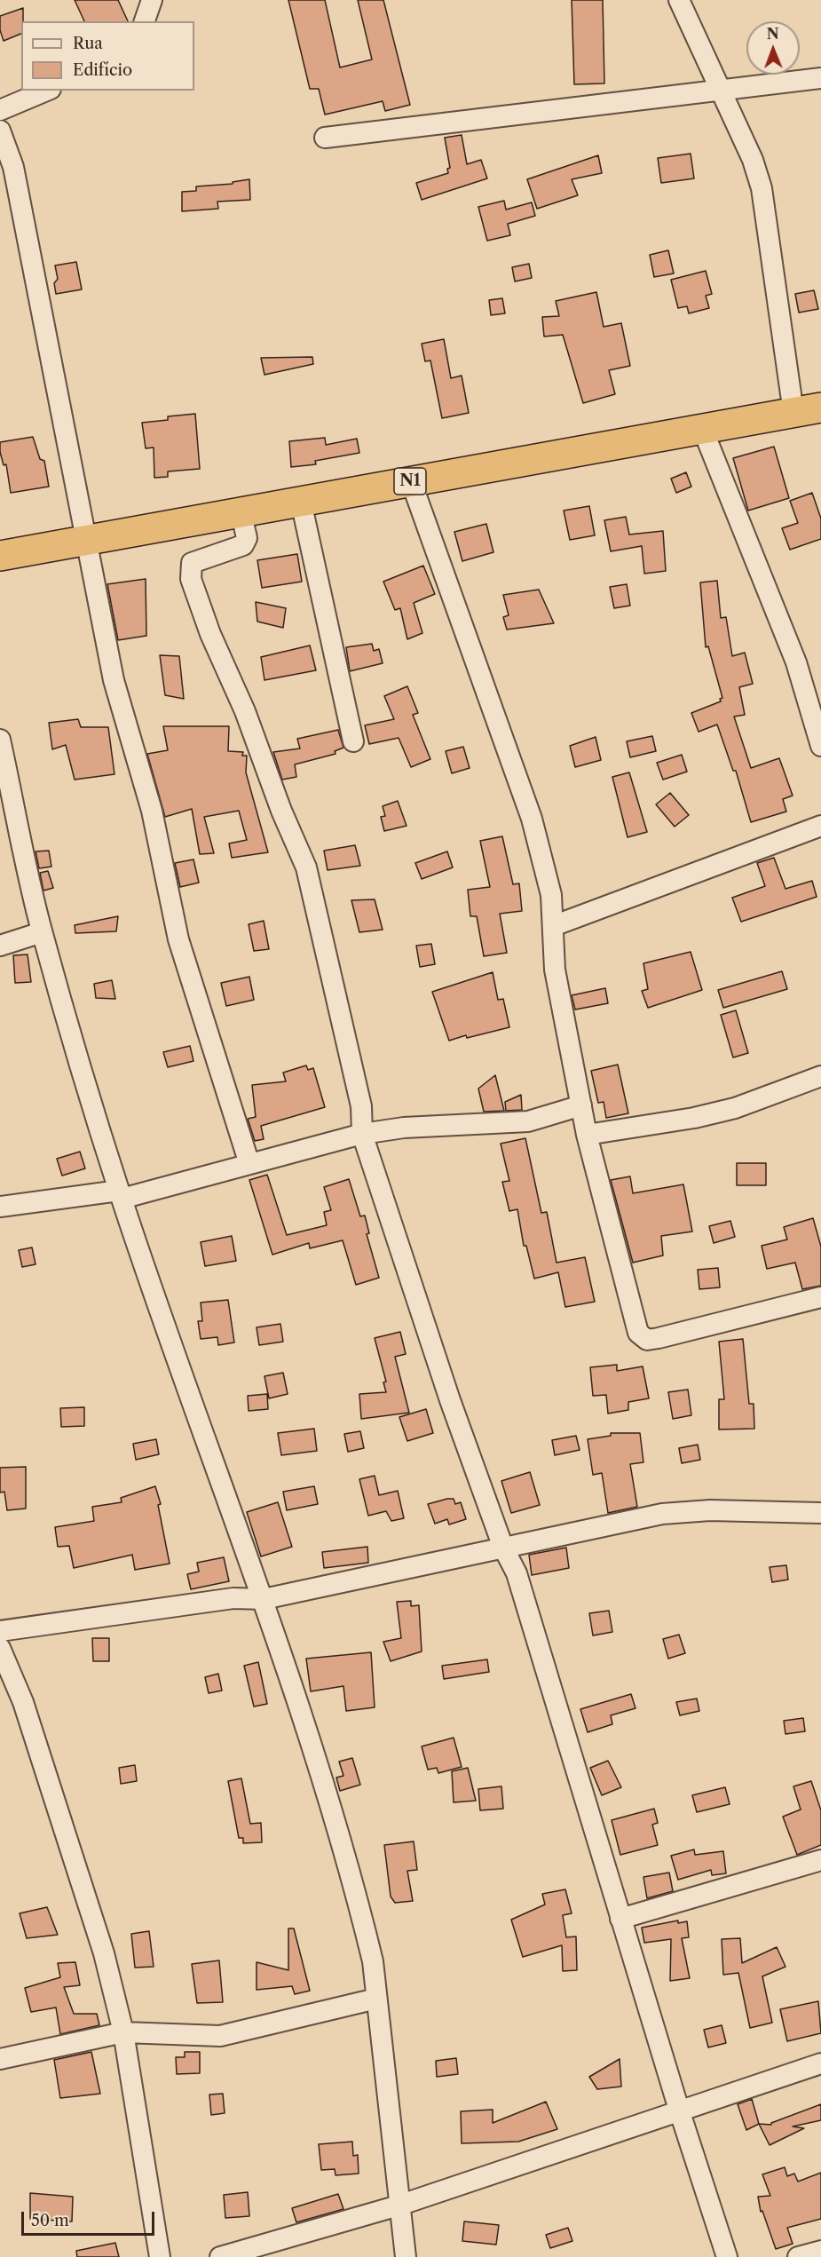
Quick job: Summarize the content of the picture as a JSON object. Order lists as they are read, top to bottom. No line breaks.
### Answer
{"streets":{"highway":["N1"]},"legend":["Rua","Edifício"],"scale_bar":"50 m","north":"top"}
